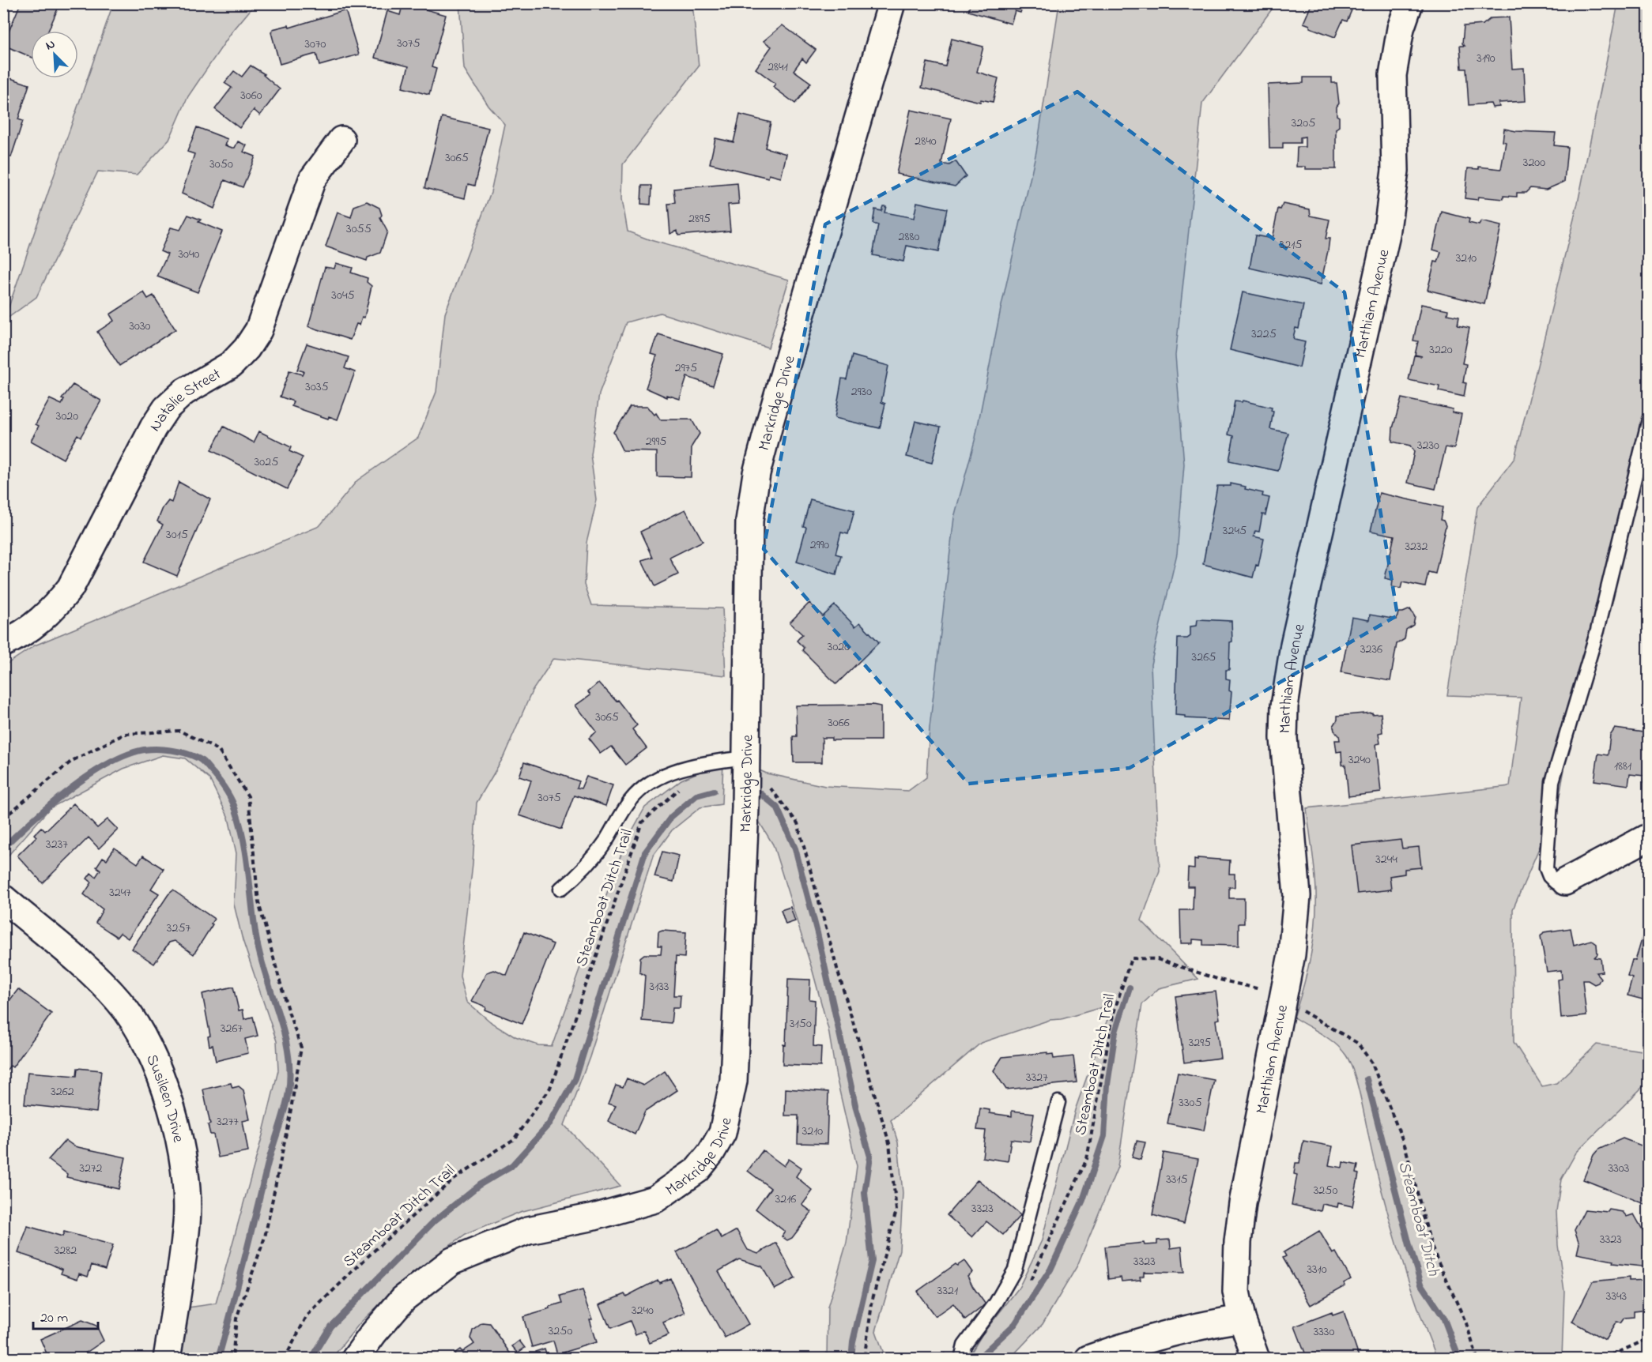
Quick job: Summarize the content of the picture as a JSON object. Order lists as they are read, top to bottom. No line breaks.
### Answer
{"streets":{"street":["Marthiam Avenue","Natalie Street","Markridge Drive","Susileen Drive"],"path":["Steamboat Ditch Trail"]},"crossings":[["Marthiam Avenue","Steamboat Ditch Trail"]],"water":["Steamboat Ditch"],"house_numbers":["3075","3070","3190","2841","3060","3205","2840","3065","3200","3050","2895","3055","2880","3215","3040","3210","3045","3030","3225","3220","2975","3035","2930","3020","2995","3230","3025","3245","3015","2990","3232","3020","3236","3265","3065","3066","3240","1881","3075","3237","3244","3247","3257","3133","3150","3267","3295","3327","3262","3305","3277","3210","3272","3303","3315","3250","3216","3323","3323","3282","3323","3310","3321","3343","3240","3250","3330"],"scale_bar":"20 m","north":"top left"}
